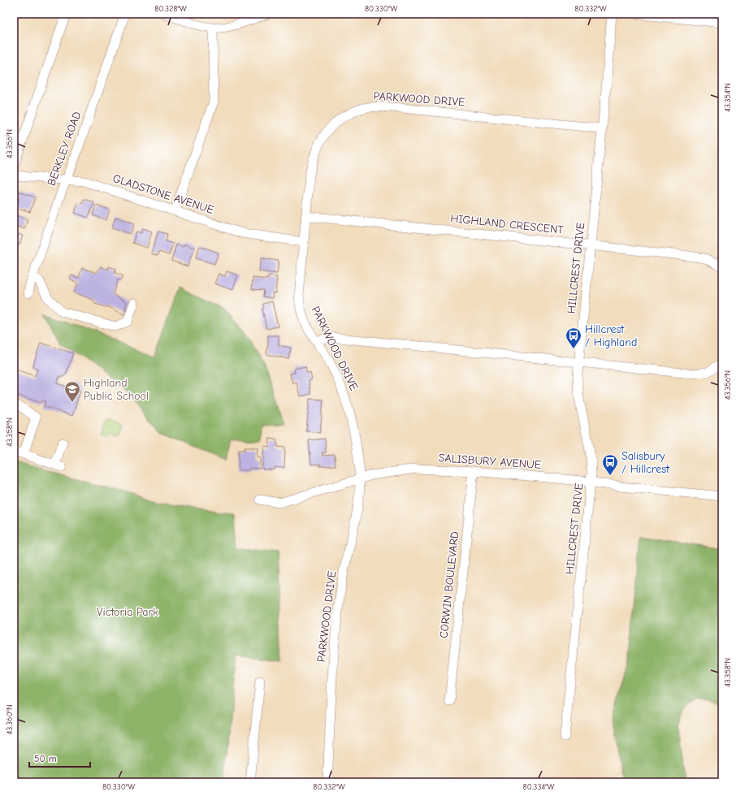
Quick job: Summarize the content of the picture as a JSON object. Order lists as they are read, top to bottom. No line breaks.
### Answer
{"streets":{"street":["PARKWOOD DRIVE","BERKLEY ROAD","GLADSTONE AVENUE","HIGHLAND CRESCENT","HILLCREST DRIVE","SALISBURY AVENUE","CORWIN BOULEVARD"]},"crossings":[["PARKWOOD DRIVE","GLADSTONE AVENUE"],["PARKWOOD DRIVE","HIGHLAND CRESCENT"],["PARKWOOD DRIVE","HILLCREST DRIVE"],["PARKWOOD DRIVE","SALISBURY AVENUE"],["BERKLEY ROAD","GLADSTONE AVENUE"],["HIGHLAND CRESCENT","HILLCREST DRIVE"],["HILLCREST DRIVE","SALISBURY AVENUE"],["SALISBURY AVENUE","CORWIN BOULEVARD"]],"parks":["Victoria Park"],"places":{"bus stop":["Hillcrest / Highland","Salisbury / Hillcrest"],"school or university":["Highland Public School"]},"scale_bar":"50 m","coordinates":["80.328°W","80.330°W","80.332°W","43.354°N","43.356°N","43.358°N","43.360°N","80.334°W"]}
